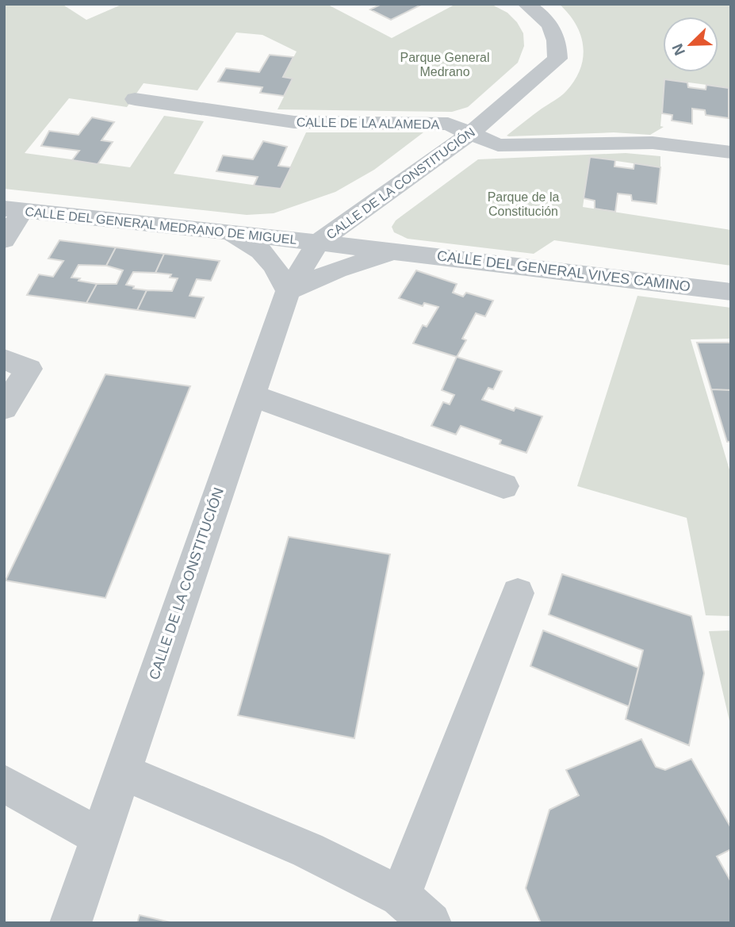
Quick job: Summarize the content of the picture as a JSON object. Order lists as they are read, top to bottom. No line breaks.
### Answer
{"streets":{"street":["CALLE DE LA ALAMEDA","CALLE DE LA CONSTITUCIÓN","CALLE DEL GENERAL MEDRANO DE MIGUEL","CALLE DEL GENERAL VIVES CAMINO"]},"crossings":[["CALLE DE LA ALAMEDA","CALLE DE LA CONSTITUCIÓN"],["CALLE DE LA CONSTITUCIÓN","CALLE DEL GENERAL MEDRANO DE MIGUEL"],["CALLE DE LA CONSTITUCIÓN","CALLE DEL GENERAL VIVES CAMINO"],["CALLE DEL GENERAL MEDRANO DE MIGUEL","CALLE DEL GENERAL VIVES CAMINO"]],"parks":["Parque General Medrano","Parque de la Constitución"],"north":"bottom left"}
